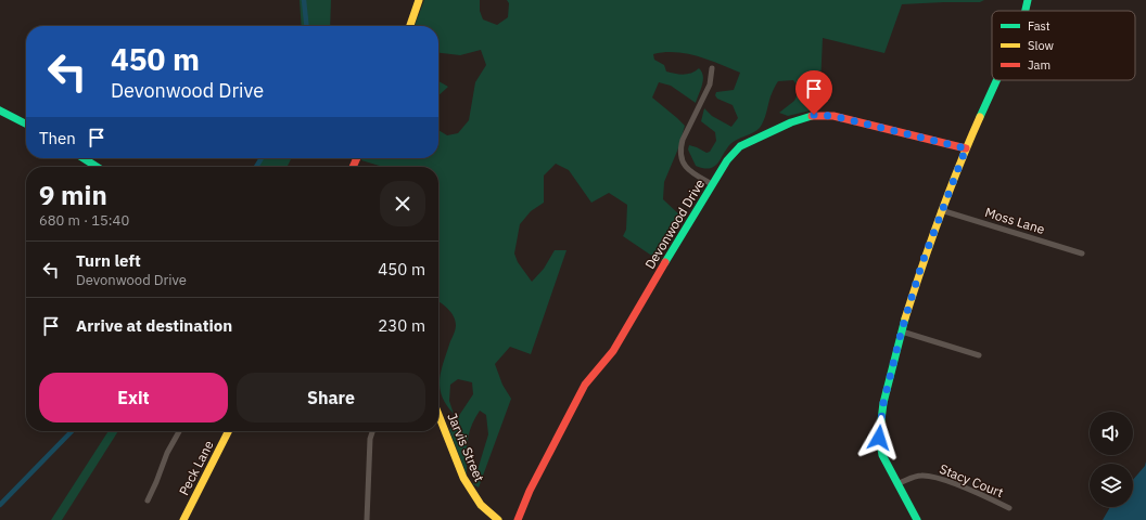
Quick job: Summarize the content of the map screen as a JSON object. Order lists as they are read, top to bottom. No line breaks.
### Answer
{"streets":{"street":["Moss Lane","Devonwood Drive","Jarvis Street","Peck Lane","Stacy Court"]},"legend":["Fast","Slow","Jam"],"page":{"turn":["450 m","Devonwood Drive"],"then":"Then","heading":["9 min","680 m · 15:40"],"list":[{"name":"Turn left","note":"Devonwood Drive","value":"450 m"},{"name":"Arrive at destination","value":"230 m"}],"buttons":["Exit","Share"]}}
